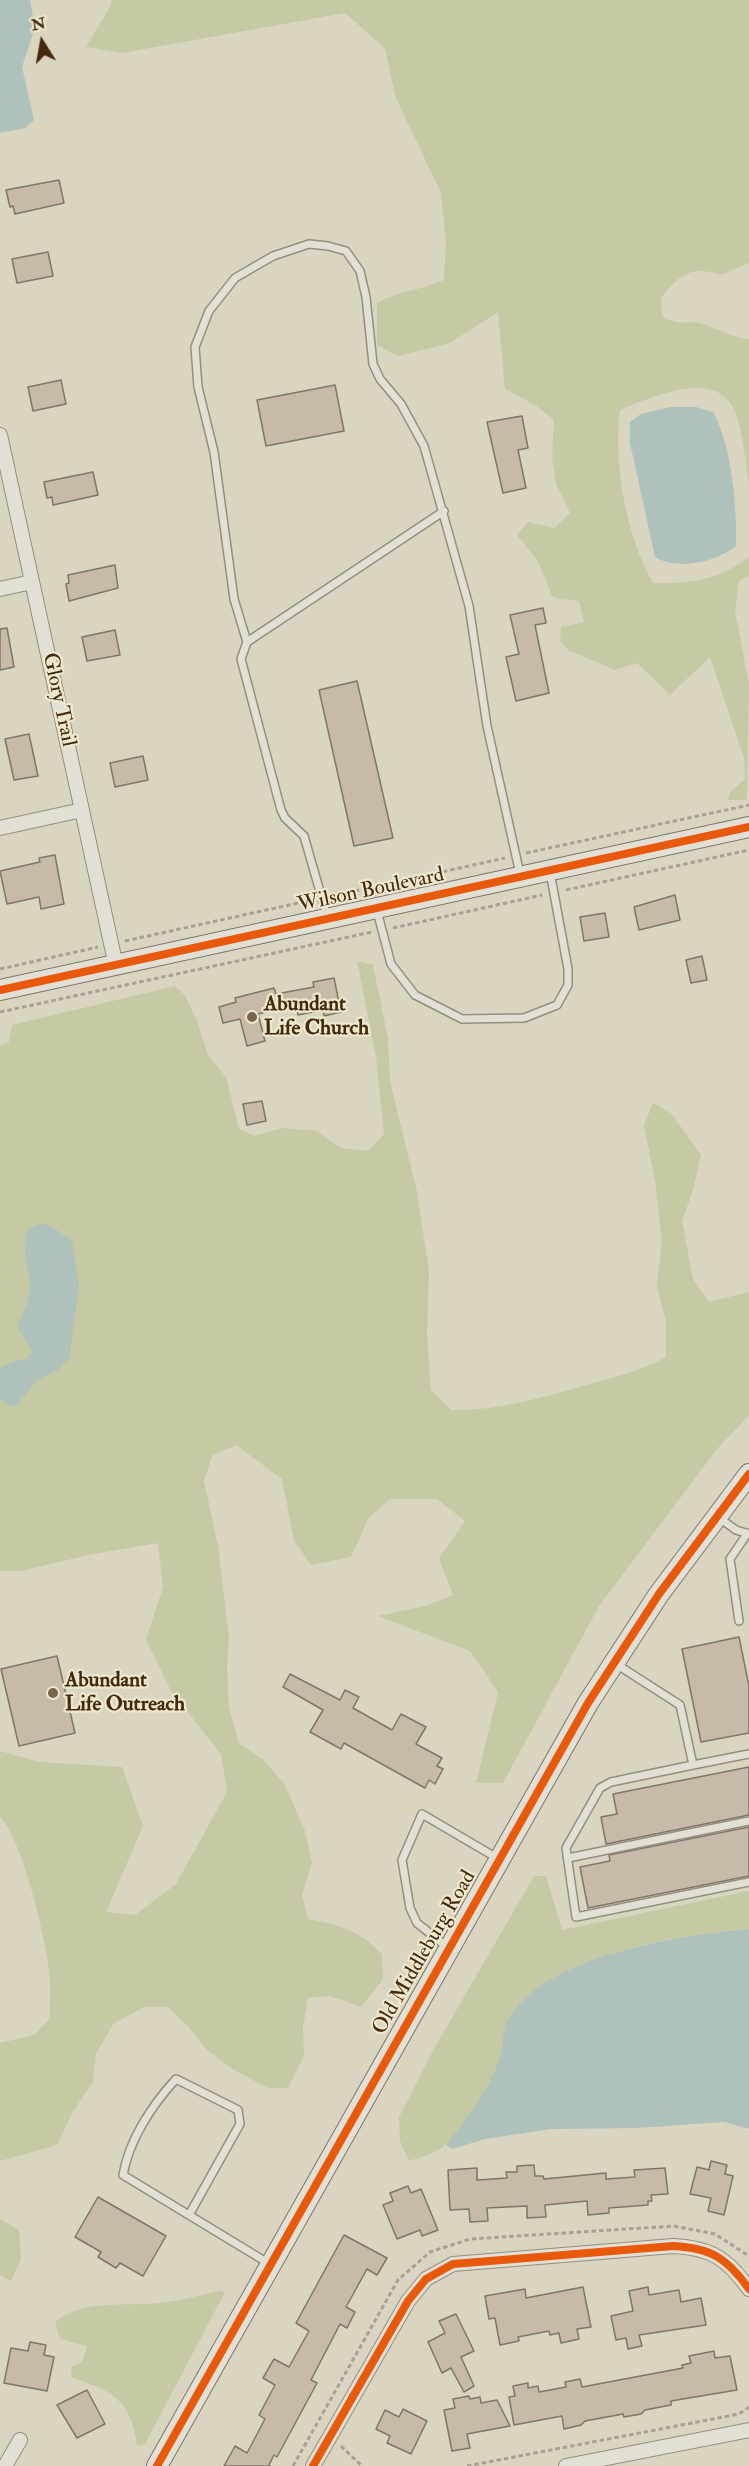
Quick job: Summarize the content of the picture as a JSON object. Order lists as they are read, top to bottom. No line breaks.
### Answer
{"streets":{"main road":["Wilson Boulevard","Old Middleburg Road"],"street":["Glory Trail"]},"crossings":[["Glory Trail","Wilson Boulevard"]],"places":["Abundant Life Church","Abundant Life Outreach"],"north":"top"}
